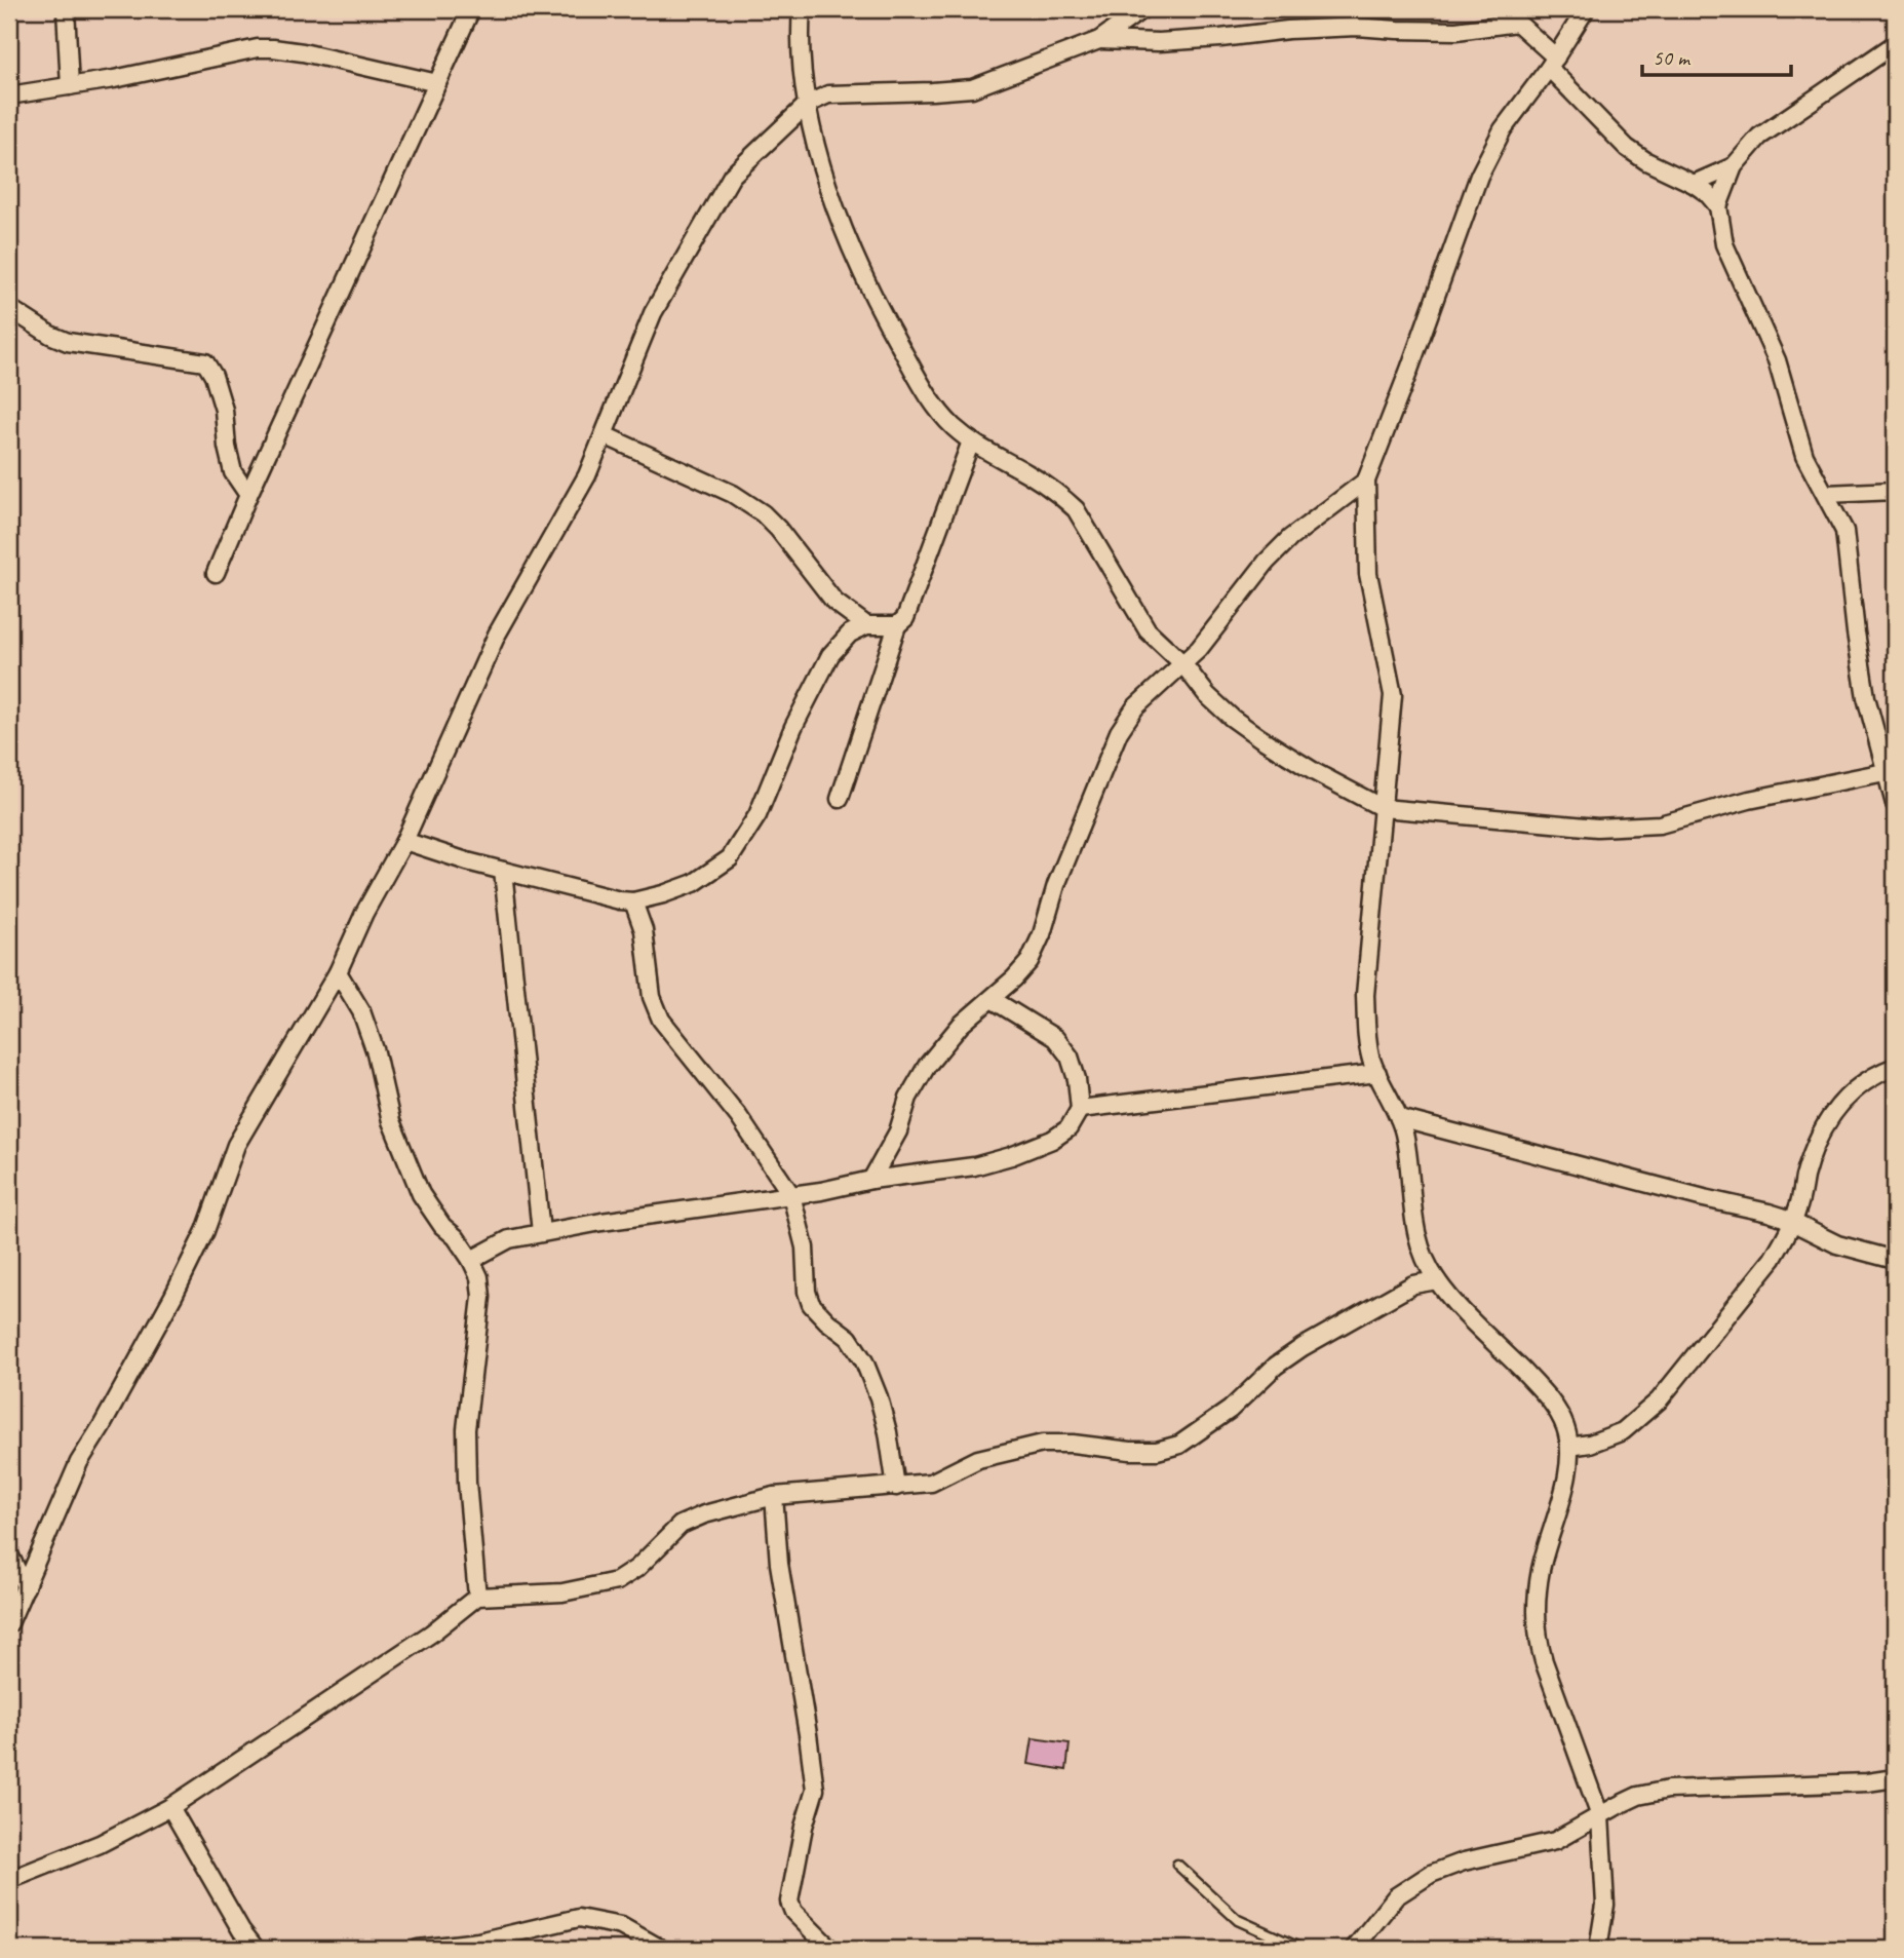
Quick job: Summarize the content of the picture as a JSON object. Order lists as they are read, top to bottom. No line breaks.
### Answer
{"scale_bar":"50 m"}
